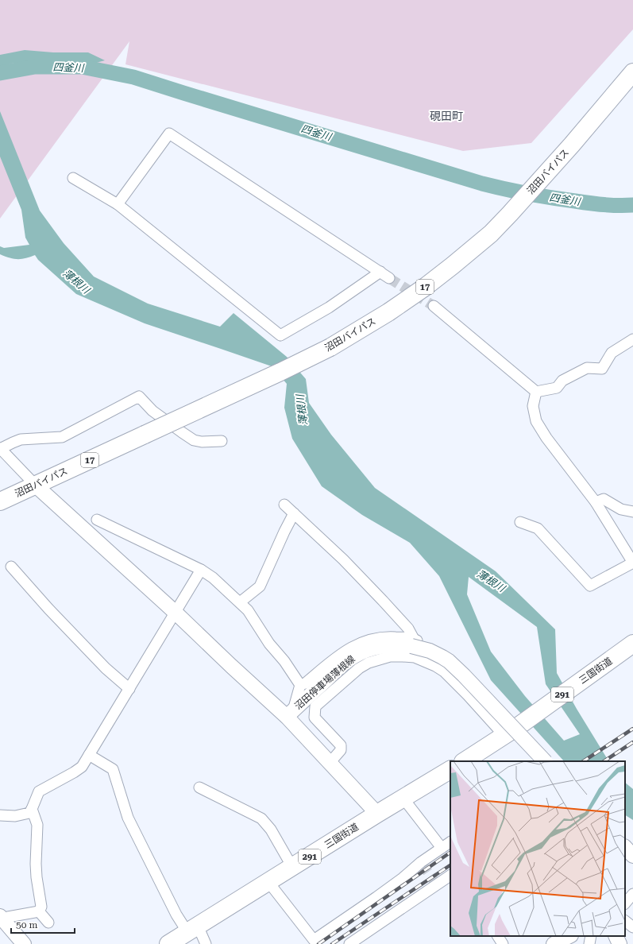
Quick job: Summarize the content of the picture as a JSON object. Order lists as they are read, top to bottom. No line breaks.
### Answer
{"streets":{"highway":["沼田バイパス","17","三国街道","291"],"main road":["沼田停車場薄根線"]},"crossings":[["三国街道","沼田停車場薄根線"]],"districts":["硯田町"],"water":["四釜川","薄根川"],"scale_bar":"50 m"}
